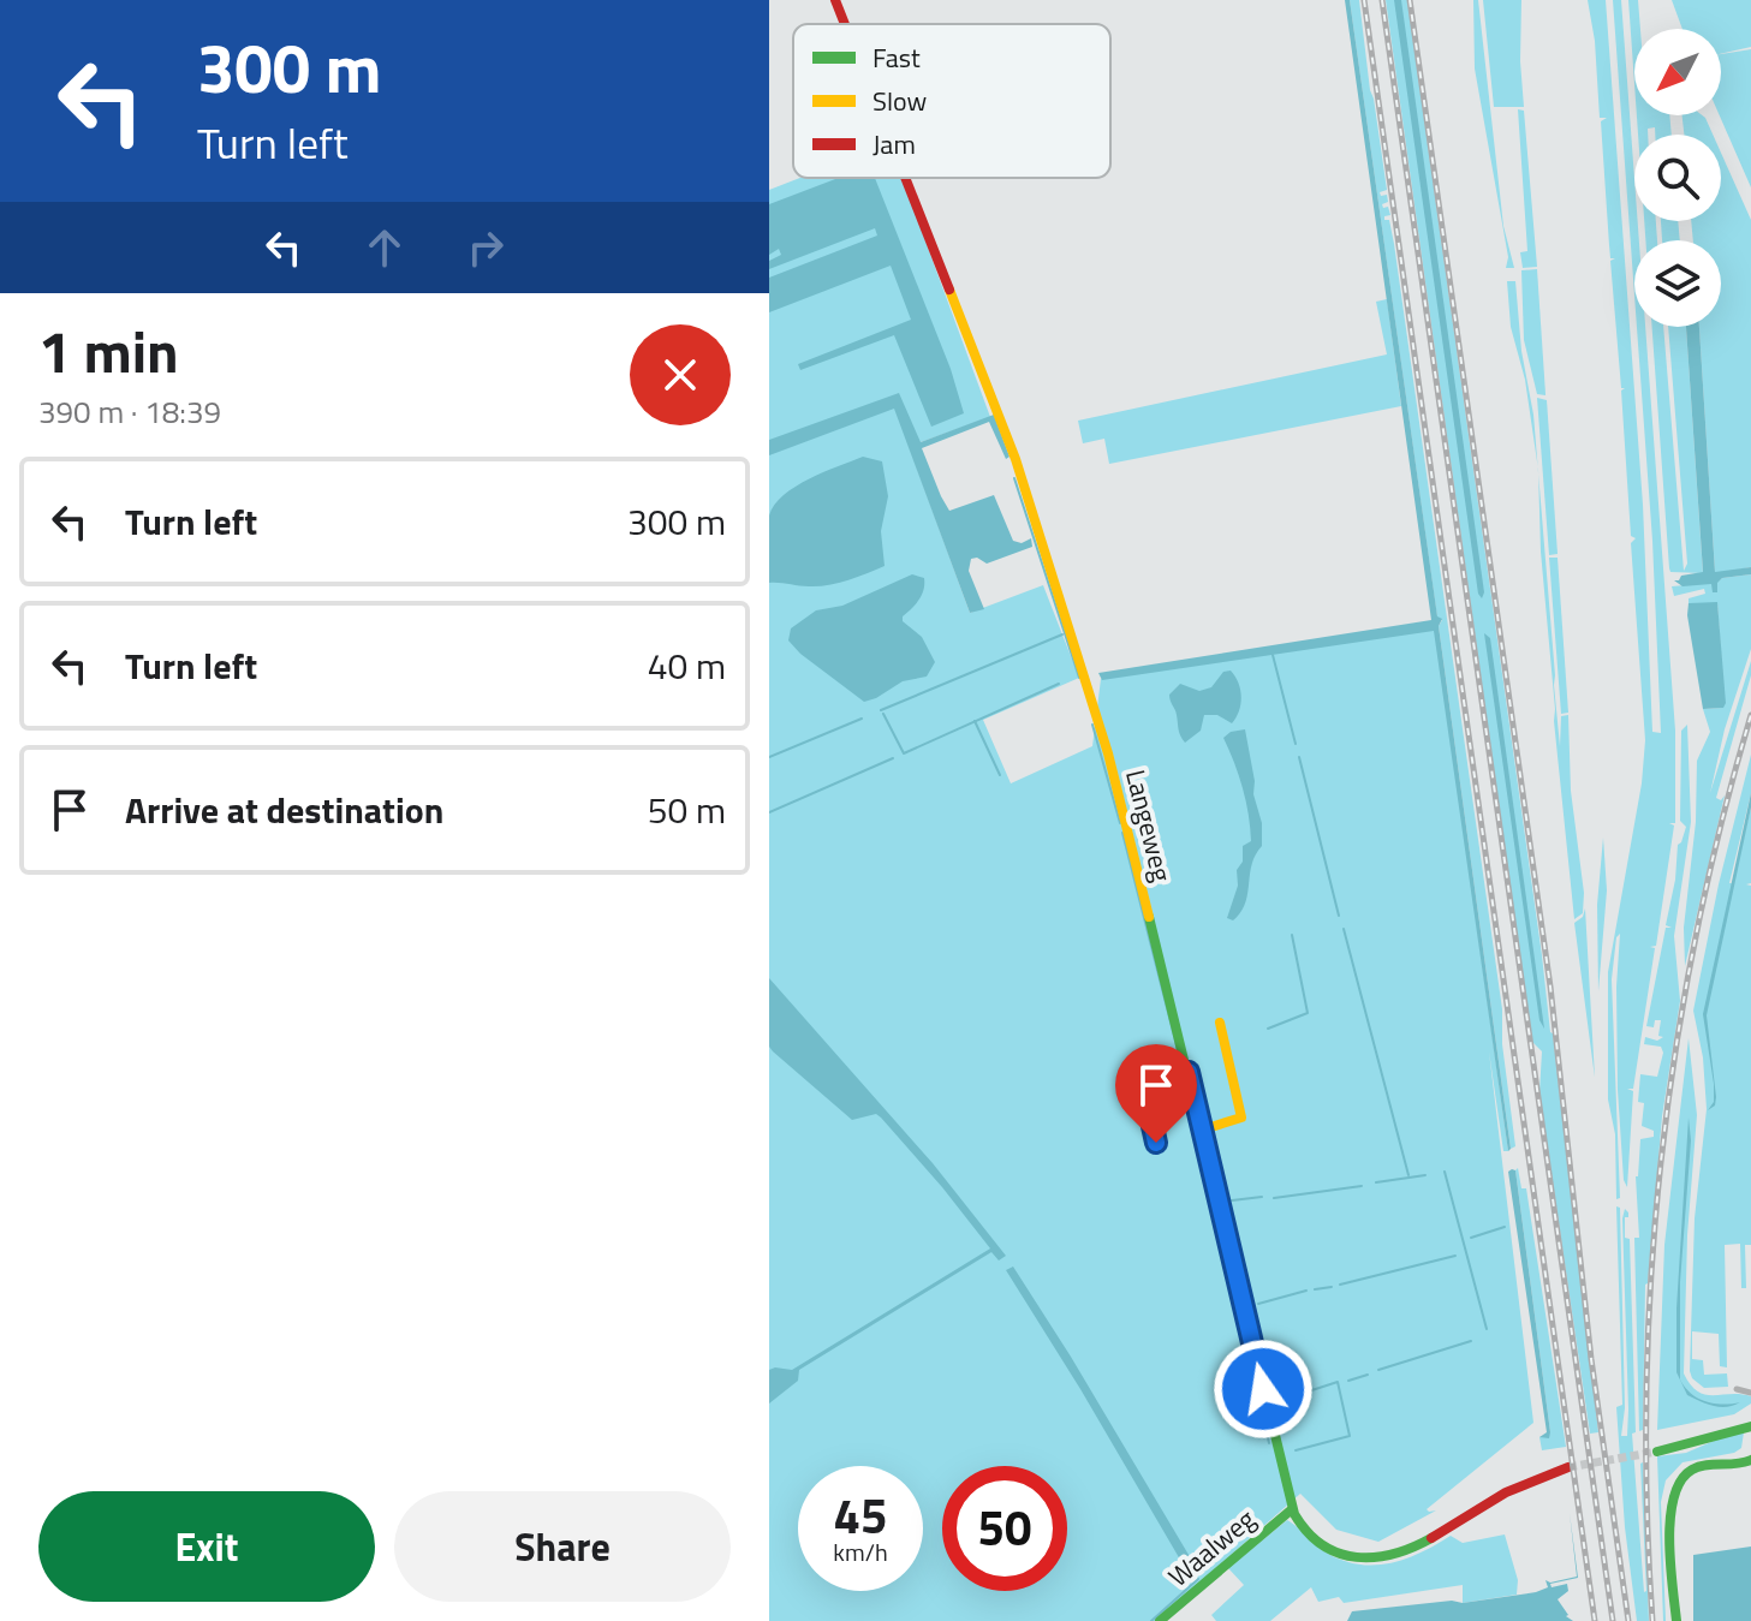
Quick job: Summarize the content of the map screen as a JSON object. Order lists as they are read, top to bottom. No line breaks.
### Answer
{"streets":{"main road":["Langeweg","Waalweg"]},"crossings":[["Langeweg","Waalweg"]],"legend":["Fast","Slow","Jam"],"north":"bottom left","page":{"turn":["300 m","Turn left"],"heading":["1 min","390 m · 18:39"],"list":[{"name":"Turn left","value":"300 m"},{"name":"Turn left","value":"40 m"},{"name":"Arrive at destination","value":"50 m"}],"speed":"45 km/h","limit":"50","buttons":["Exit","Share"]}}
